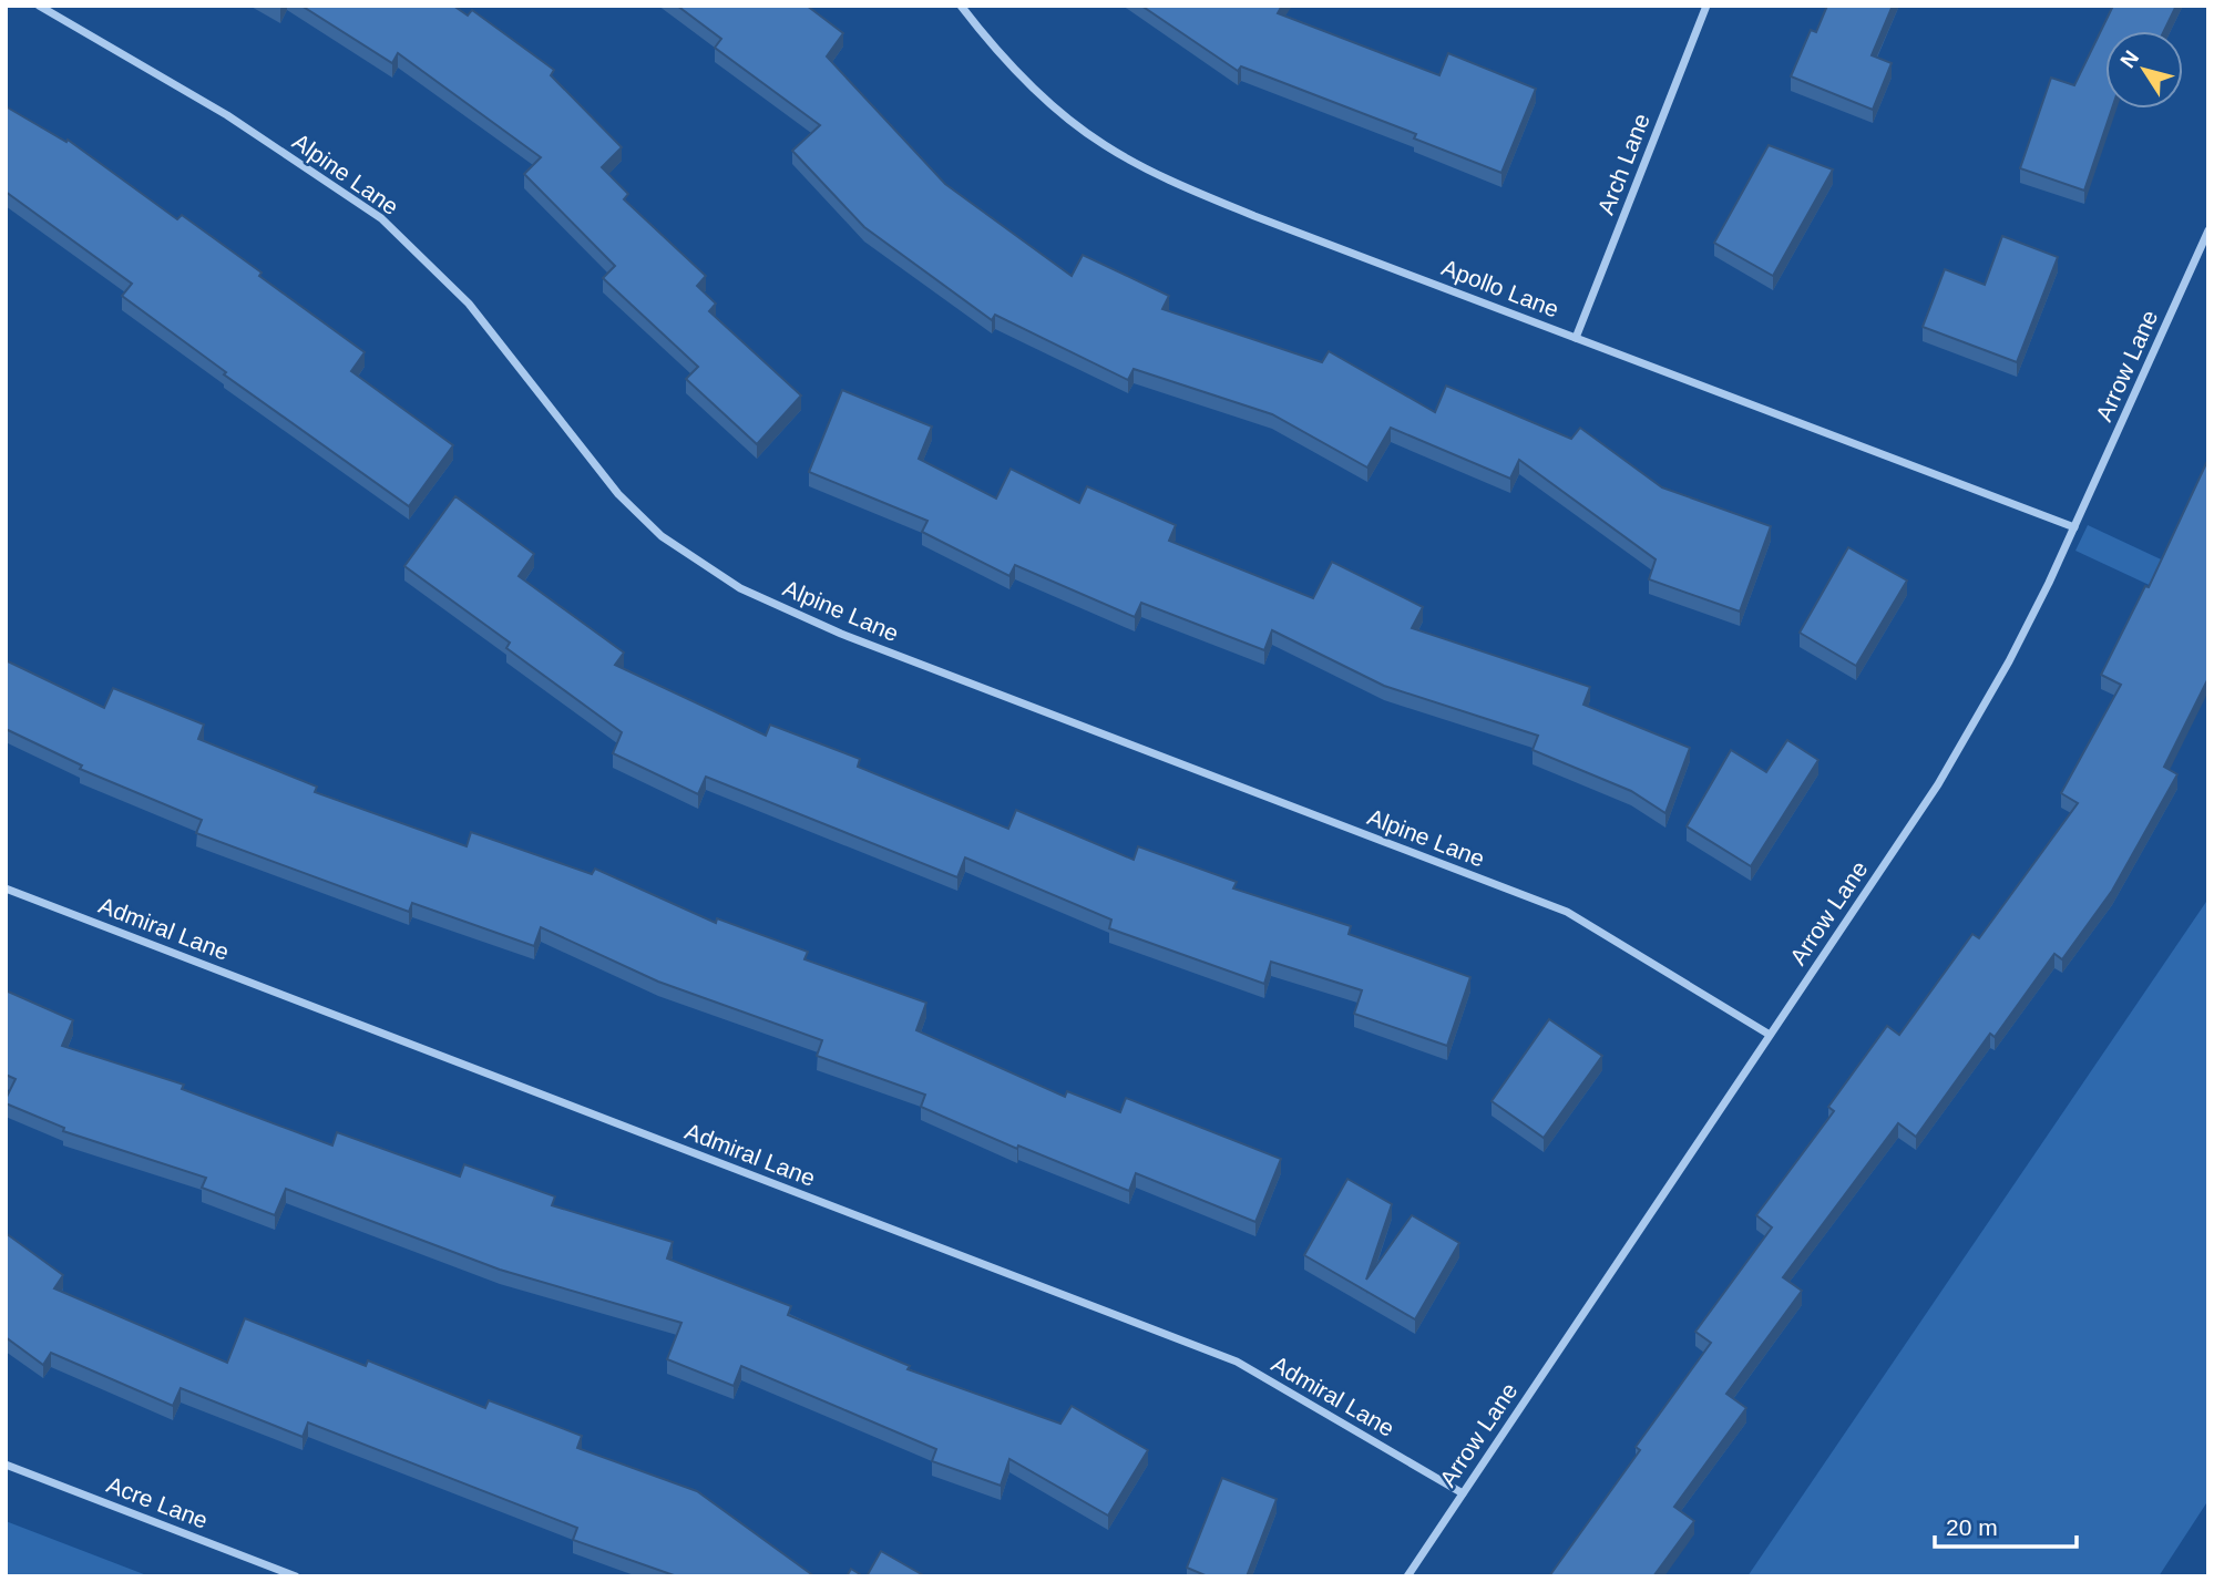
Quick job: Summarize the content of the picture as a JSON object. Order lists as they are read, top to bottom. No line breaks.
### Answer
{"streets":{"street":["Arch Lane","Alpine Lane","Apollo Lane","Arrow Lane","Admiral Lane","Acre Lane"]},"crossings":[["Arch Lane","Apollo Lane"],["Alpine Lane","Arrow Lane"],["Apollo Lane","Arrow Lane"],["Arrow Lane","Admiral Lane"]],"scale_bar":"20 m","north":"top left"}
